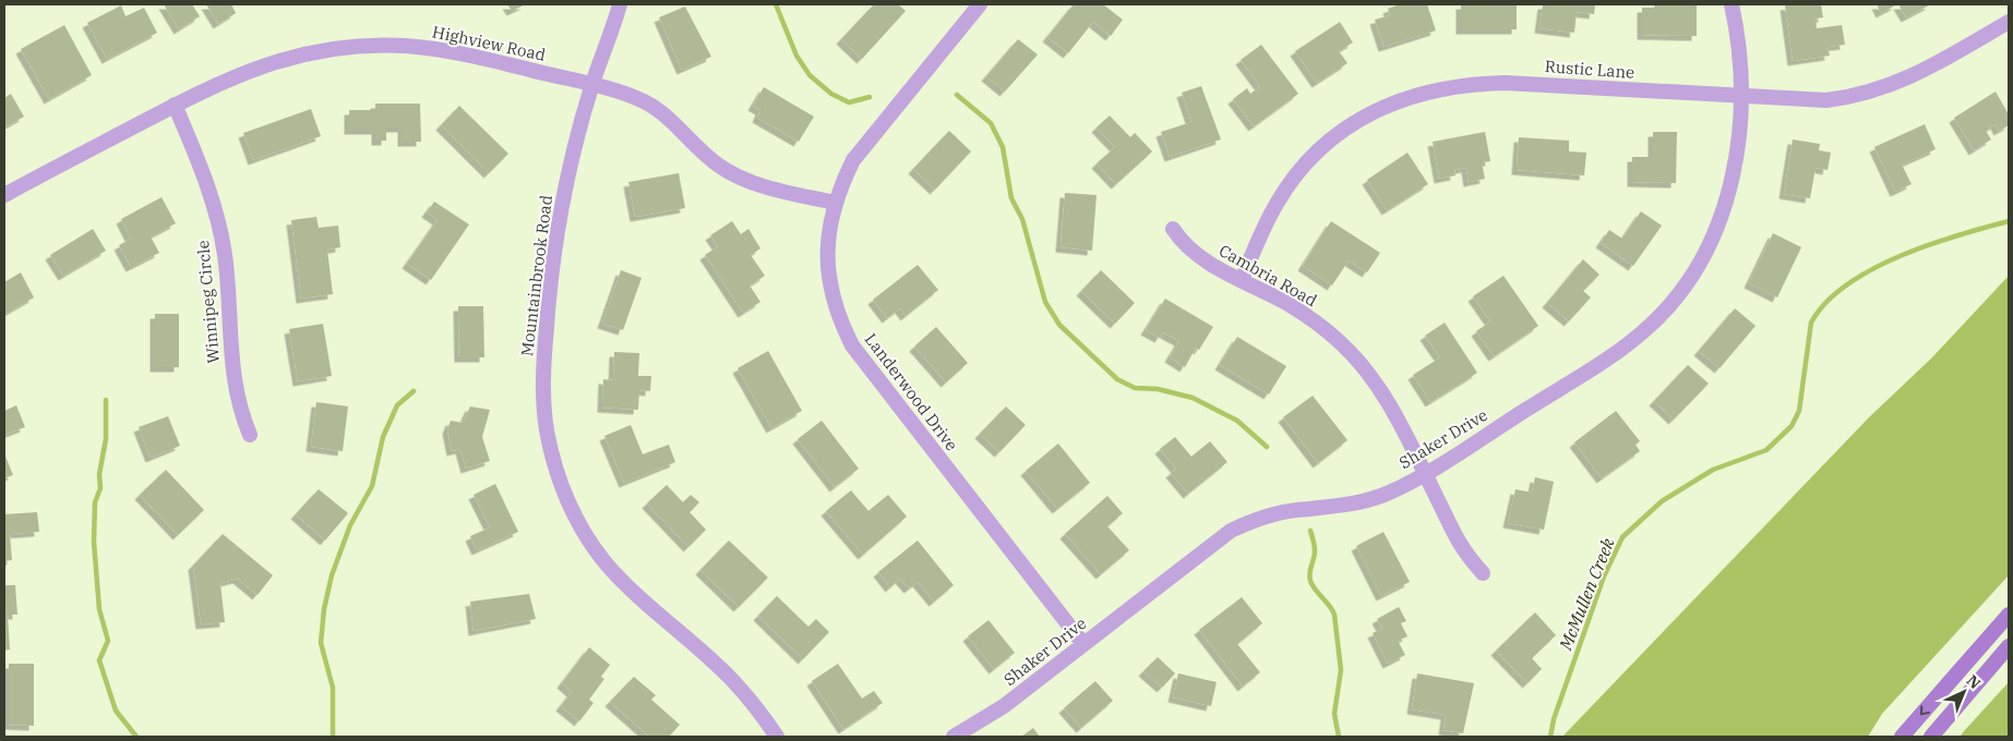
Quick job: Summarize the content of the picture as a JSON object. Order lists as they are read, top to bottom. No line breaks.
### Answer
{"streets":{"street":["Highview Road","Rustic Lane","Mountainbrook Road","Cambria Road","Winnipeg Circle","Landerwood Drive","Shaker Drive"]},"crossings":[["Highview Road","Mountainbrook Road"],["Highview Road","Winnipeg Circle"],["Highview Road","Landerwood Drive"],["Rustic Lane","Cambria Road"],["Rustic Lane","Shaker Drive"],["Cambria Road","Shaker Drive"],["Landerwood Drive","Shaker Drive"]],"water":["McMullen Creek"],"north":"top right"}
